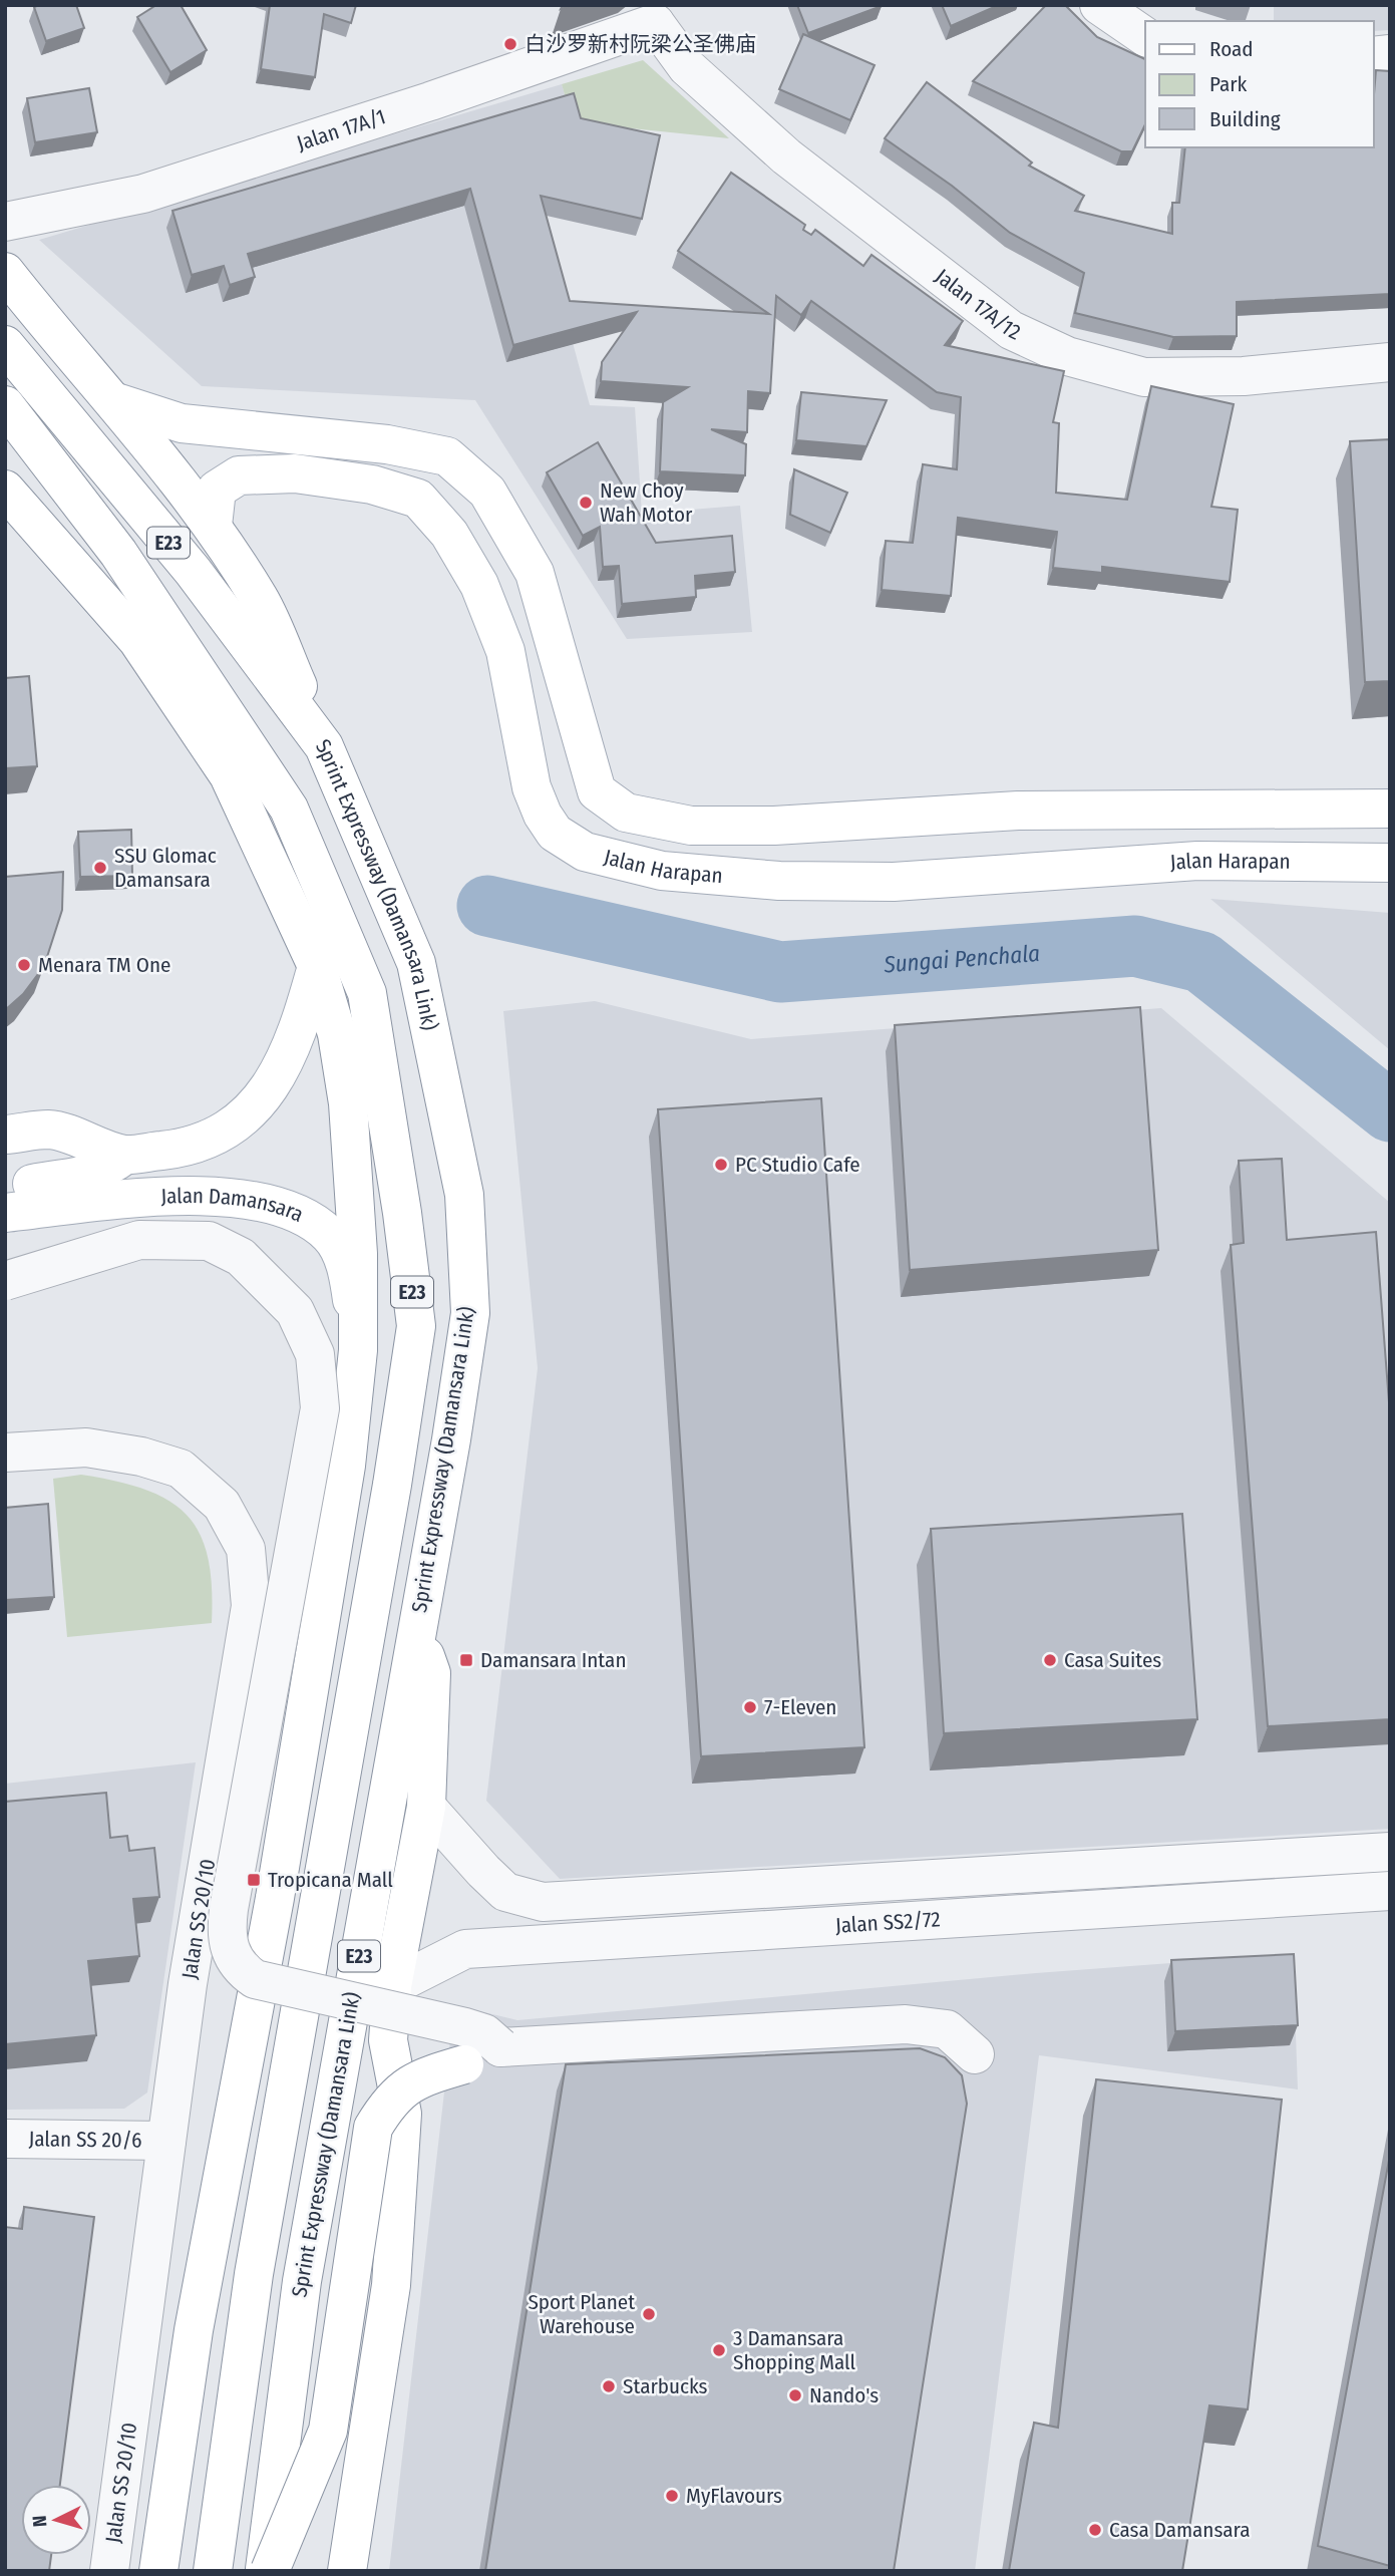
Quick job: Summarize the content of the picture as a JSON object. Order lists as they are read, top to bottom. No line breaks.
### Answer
{"streets":{"main road":["E23","Jalan Harapan","Sprint Expressway (Damansara Link)","Jalan Damansara"],"street":["Jalan 17A/1","Jalan 17A/12","Jalan SS 20/10","Jalan SS2/72","Jalan SS 20/6"]},"crossings":[["Jalan 17A/1","Jalan 17A/12"],["Jalan SS 20/10","Jalan SS 20/6"]],"water":["Sungai Penchala"],"places":{"other":["白沙罗新村阮梁公圣佛庙","New Choy Wah Motor","SSU Glomac Damansara","Menara TM One","PC Studio Cafe","Casa Suites","7-Eleven","Sport Planet Warehouse","3 Damansara Shopping Mall","Starbucks","Nando's","MyFlavours","Casa Damansara"],"transit":["Damansara Intan","Tropicana Mall"]},"legend":["Road","Park","Building"],"north":"left"}
